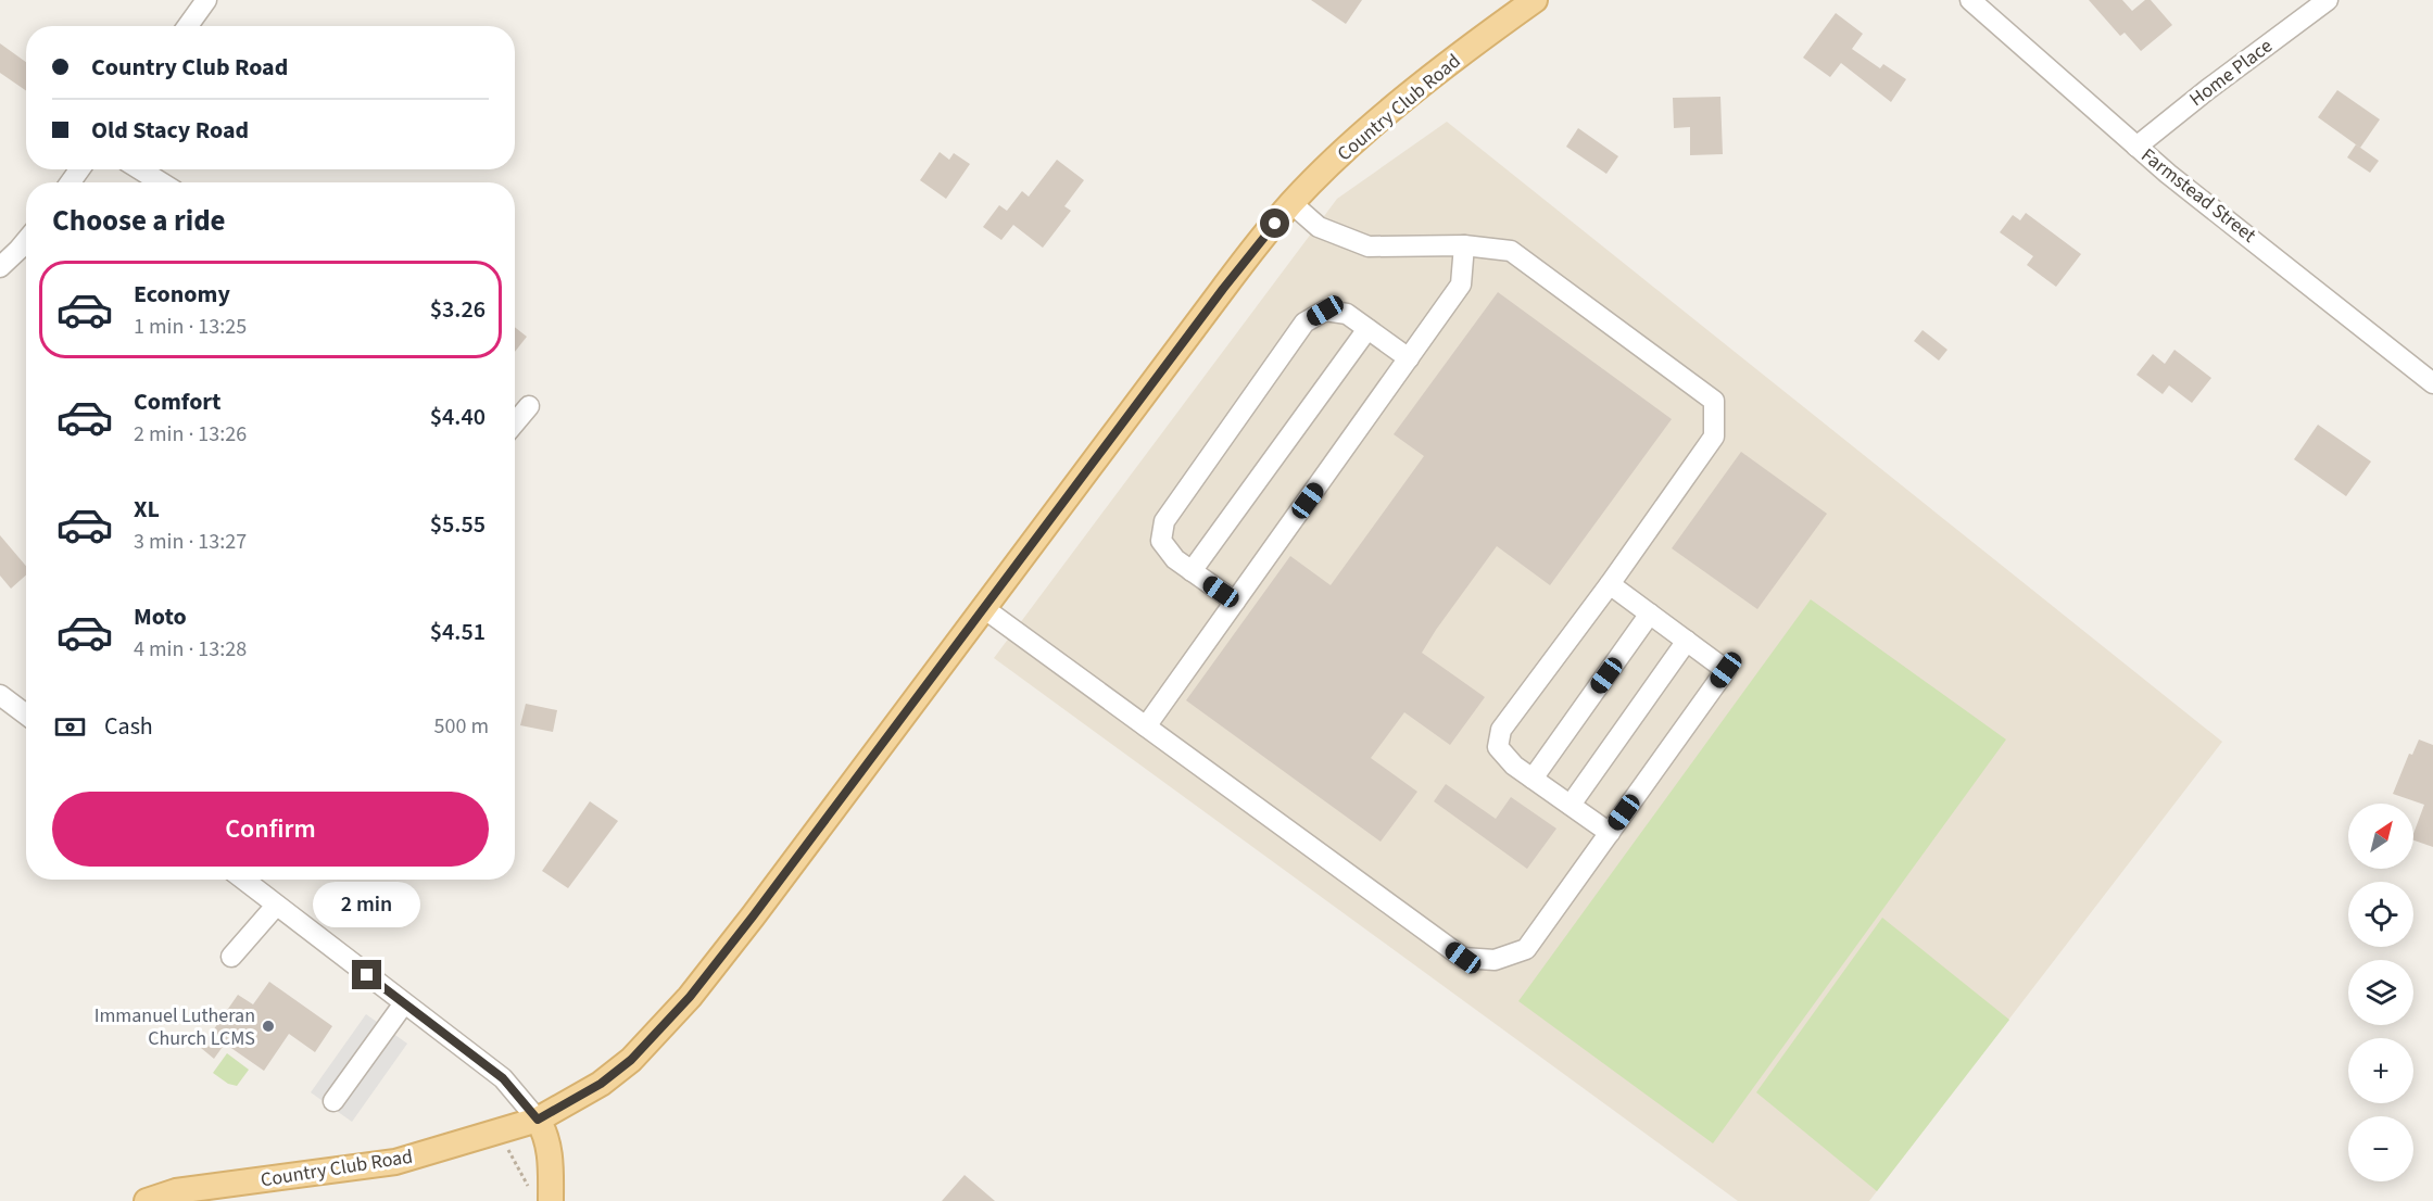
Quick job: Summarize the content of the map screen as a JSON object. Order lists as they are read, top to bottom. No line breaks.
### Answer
{"streets":{"main road":["Country Club Road"],"street":["Home Place","Farmstead Street"]},"crossings":[["Home Place","Farmstead Street"]],"places":["Immanuel Lutheran Church LCMS"],"north":"top right","page":{"banner":["Country Club Road","Old Stacy Road"],"heading":"Choose a ride","list":[{"name":"Economy","note":"1 min · 13:25","value":"$3.26"},{"name":"Comfort","note":"2 min · 13:26","value":"$4.40"},{"name":"XL","note":"3 min · 13:27","value":"$5.55"},{"name":"Moto","note":"4 min · 13:28","value":"$4.51"}],"pay":["Cash","500 m"],"buttons":"Confirm","map_buttons":["+","−"],"bubble":"2 min"}}
